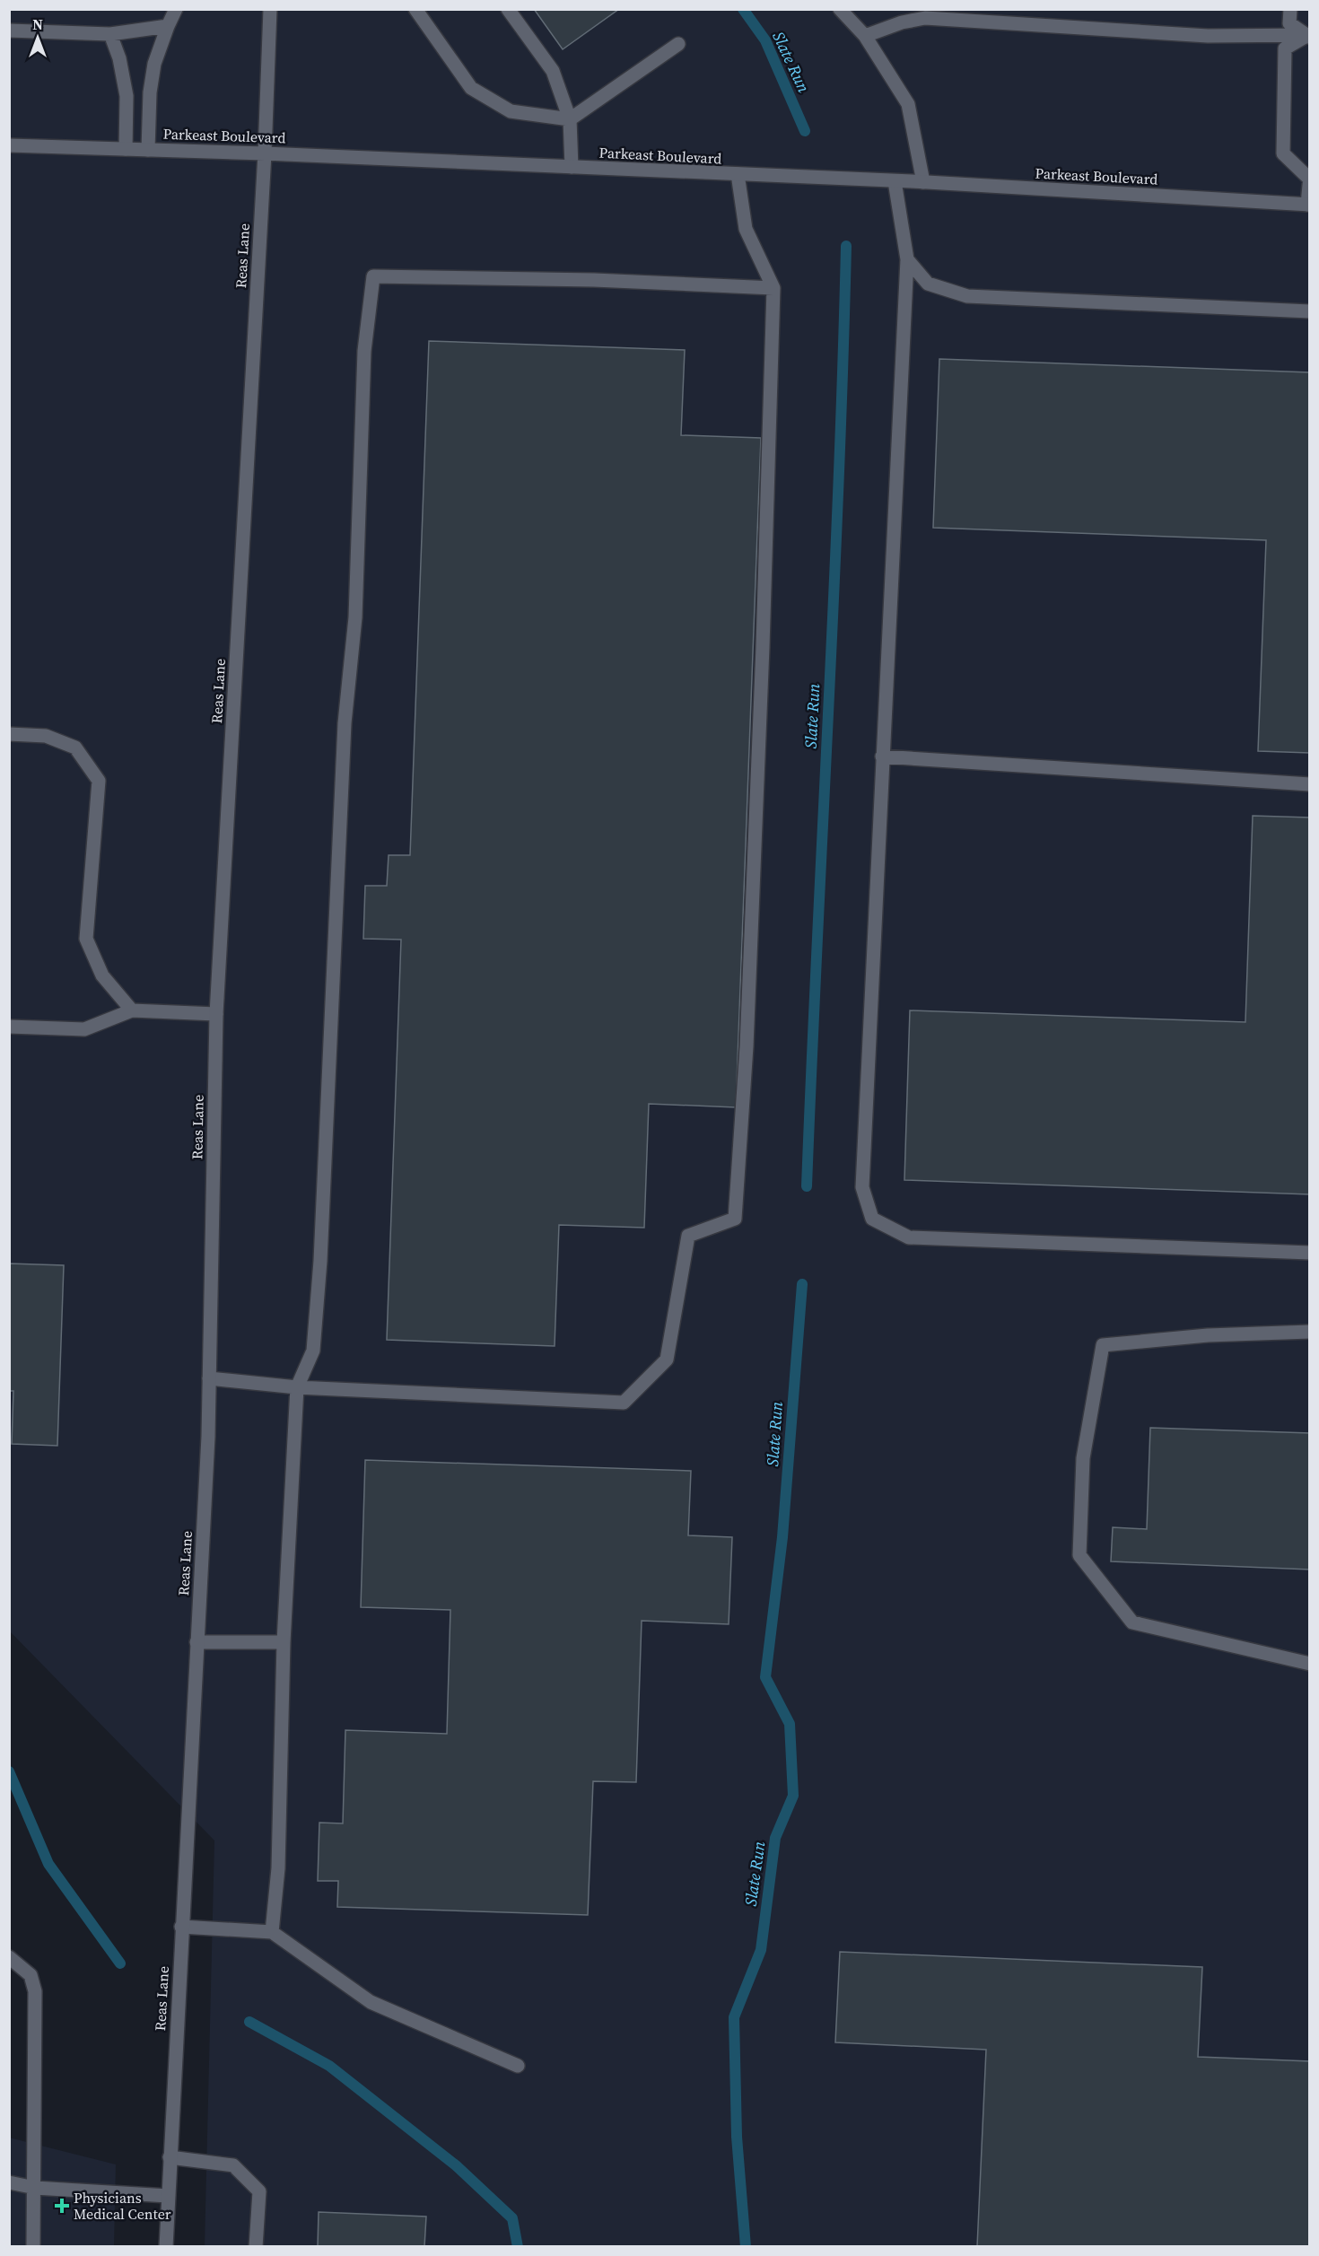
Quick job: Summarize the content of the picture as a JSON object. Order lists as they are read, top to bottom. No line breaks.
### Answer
{"streets":{"street":["Parkeast Boulevard","Reas Lane"]},"crossings":[["Parkeast Boulevard","Reas Lane"]],"water":["Slate Run"],"places":{"health":["Physicians Medical Center"]},"north":"top"}
